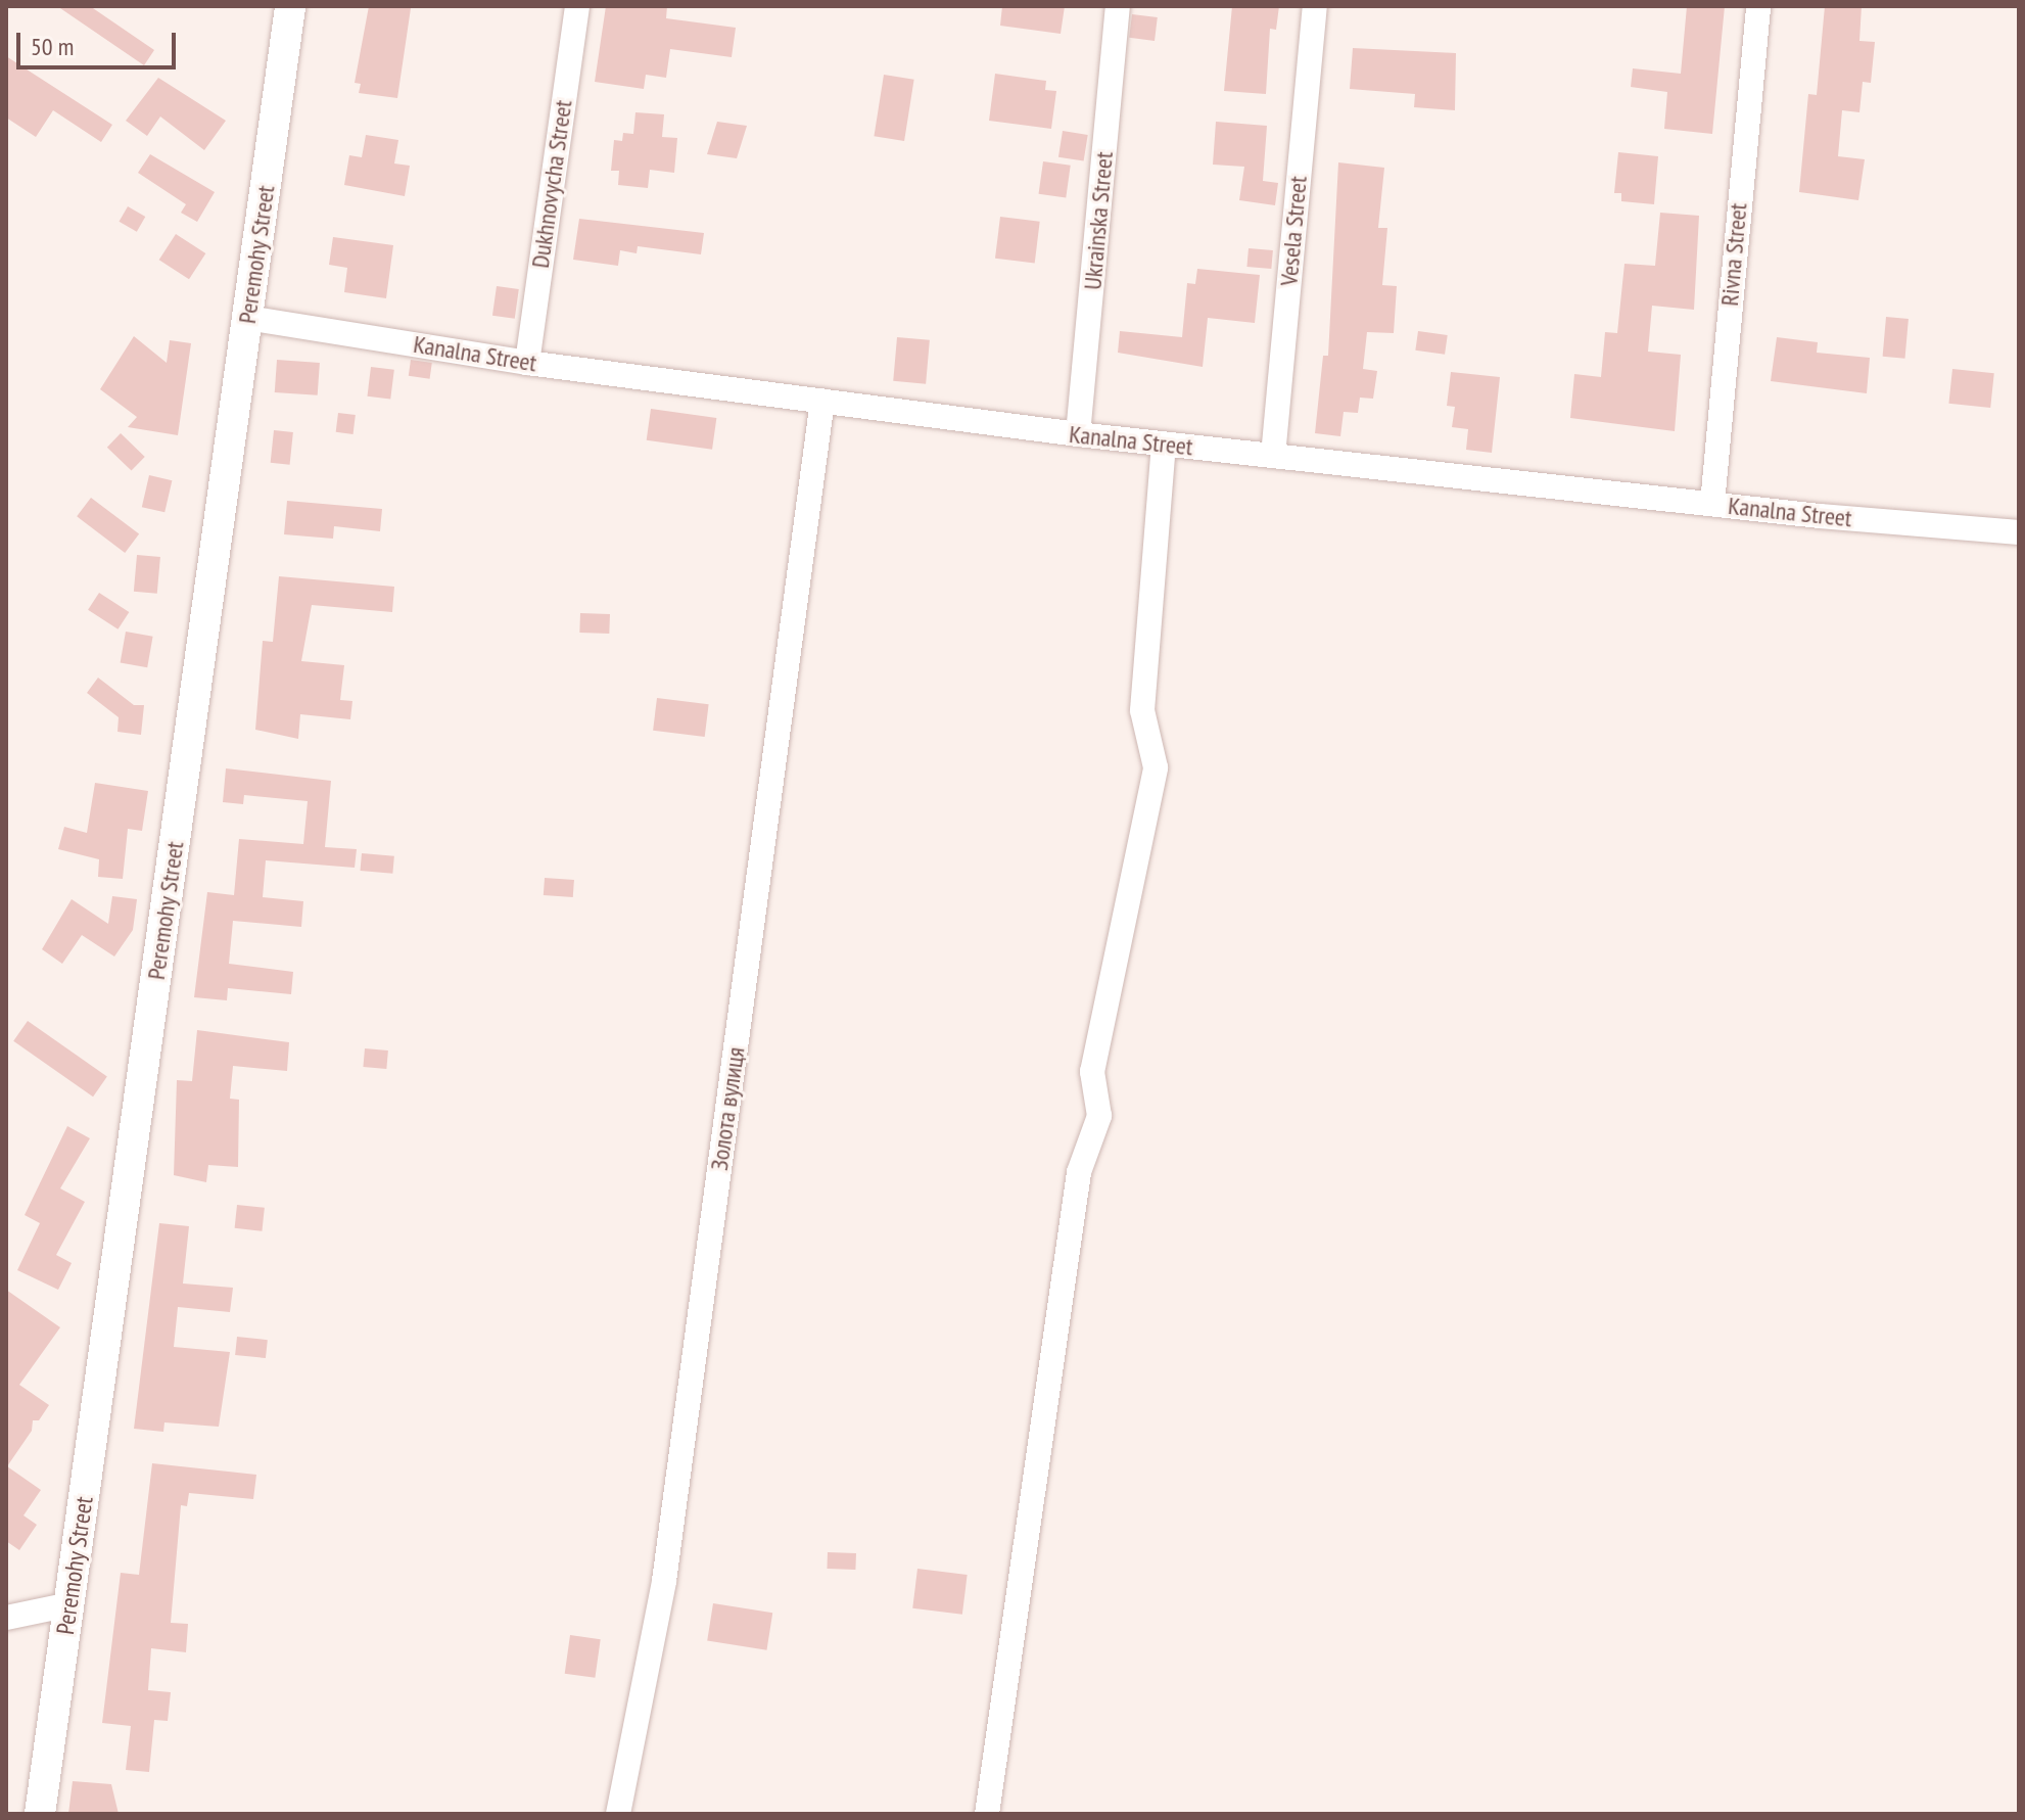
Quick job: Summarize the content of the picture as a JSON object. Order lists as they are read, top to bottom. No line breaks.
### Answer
{"streets":{"street":["Dukhnovycha Street","Ukrainska Street","Vesela Street","Peremohy Street","Rivna Street","Kanalna Street","Золота вулиця"]},"crossings":[["Dukhnovycha Street","Kanalna Street"],["Ukrainska Street","Kanalna Street"],["Vesela Street","Kanalna Street"],["Peremohy Street","Kanalna Street"],["Rivna Street","Kanalna Street"],["Kanalna Street","Золота вулиця"]],"scale_bar":"50 m"}
